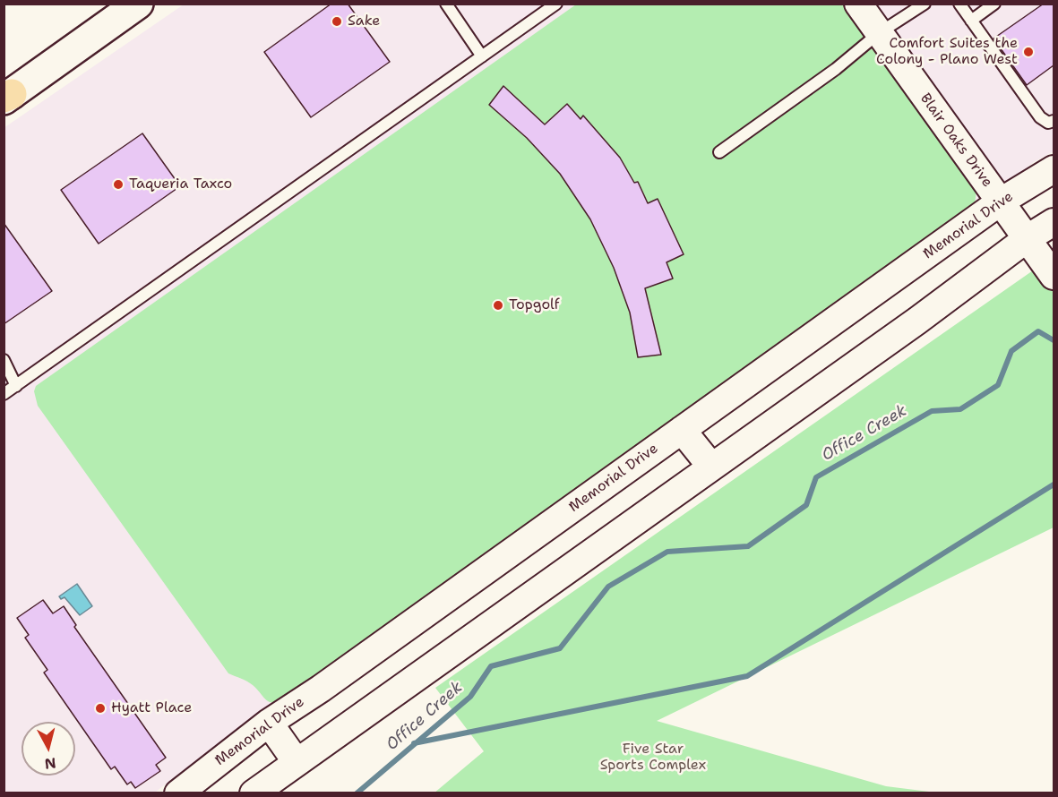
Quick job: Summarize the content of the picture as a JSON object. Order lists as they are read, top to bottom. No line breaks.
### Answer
{"streets":{"street":["Blair Oaks Drive","Memorial Drive"]},"crossings":[["Blair Oaks Drive","Memorial Drive"]],"water":["Office Creek"],"parks":["Five Star Sports Complex"],"places":["Sake","Comfort Suites the Colony - Plano West","Taqueria Taxco","Topgolf","Hyatt Place"],"north":"bottom"}
